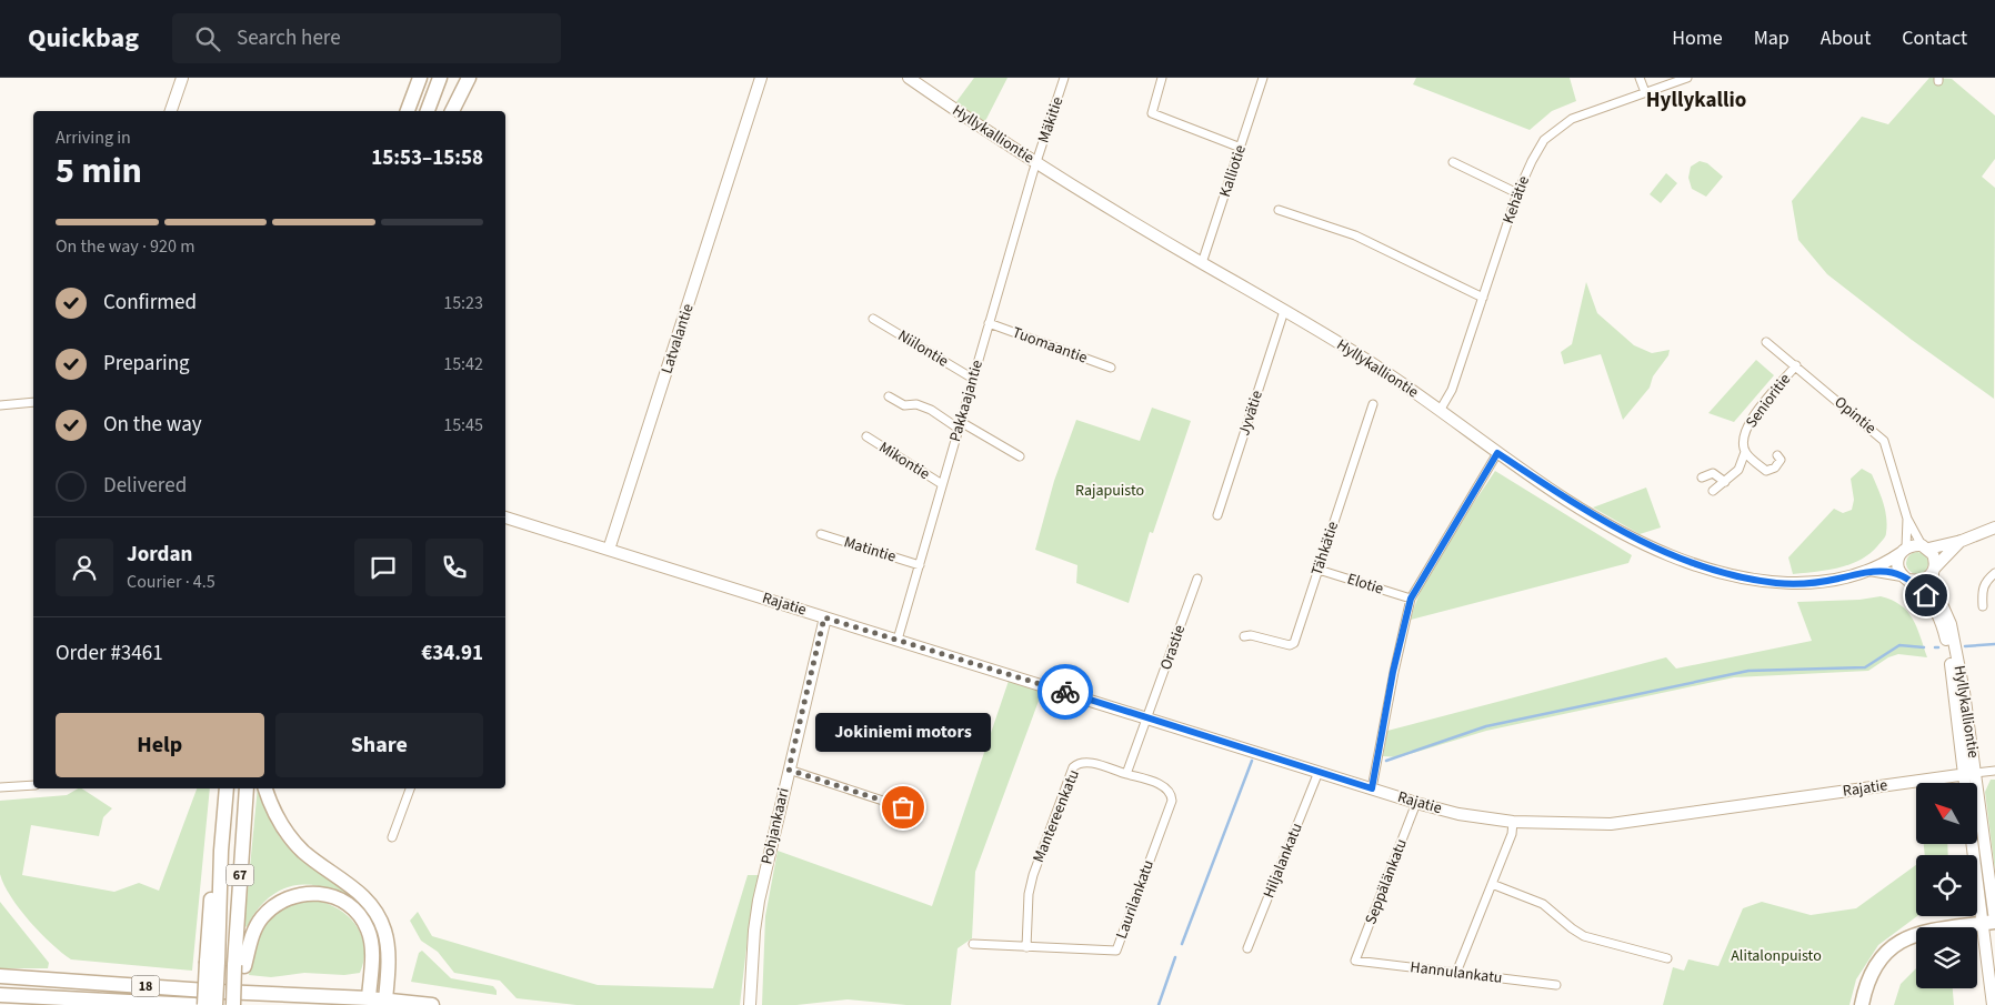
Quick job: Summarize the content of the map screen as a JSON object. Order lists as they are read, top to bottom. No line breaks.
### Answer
{"streets":{"highway":["67","18"],"street":["Mäkitie","Hyllykalliontie","Kalliotie","Kehätie","Latvalantie","Tuomaantie","Niilontie","Pakkaajantie","Senioritie","Jyvätie","Opintie","Mikontie","Tähkätie","Matintie","Elotie","Rajatie","Orastie","Mantereenkatu","Pohjankaari","Hiljalankatu","Seppälänkatu","Laurilankatu","Hannulankatu"]},"crossings":[["Mäkitie","Hyllykalliontie"],["Mäkitie","Pakkaajantie"],["Hyllykalliontie","Kalliotie"],["Hyllykalliontie","Kehätie"],["Hyllykalliontie","Pakkaajantie"],["Hyllykalliontie","Jyvätie"],["Hyllykalliontie","Opintie"],["Hyllykalliontie","Rajatie"],["Latvalantie","Rajatie"],["Tuomaantie","Pakkaajantie"],["Niilontie","Pakkaajantie"],["Pakkaajantie","Mikontie"],["Pakkaajantie","Matintie"],["Pakkaajantie","Rajatie"],["Senioritie","Opintie"],["Tähkätie","Elotie"],["Rajatie","Orastie"],["Rajatie","Pohjankaari"],["Rajatie","Hiljalankatu"],["Rajatie","Seppälänkatu"],["Mantereenkatu","Laurilankatu"],["Seppälänkatu","Hannulankatu"]],"districts":["Hyllykallio"],"parks":["Rajapuisto","Alitalonpuisto"],"places":["Jokiniemi motors"],"north":"top left","page":{"header":"Quickbag","search":"Search here","nav":["Home","Map","About","Contact"],"heading":["5 min","Arriving in","15:53–15:58"],"panel":["Jordan","Courier · 4.5","Order #3461","€34.91"],"bar":"On the way · 920 m","list":[["Confirmed","15:23"],["Preparing","15:42"],["On the way","15:45"],"Delivered"],"buttons":["Help","Share"],"bubble":"Jokiniemi motors"}}
